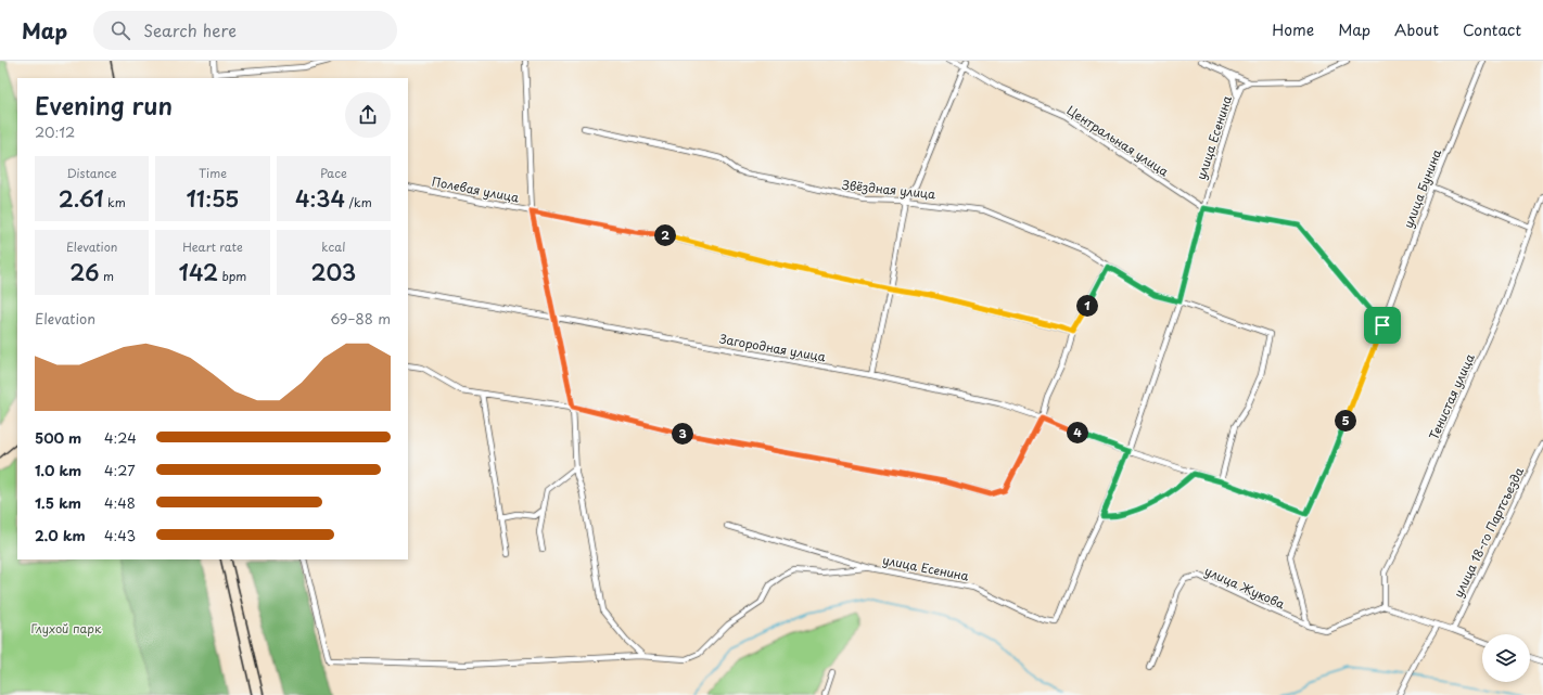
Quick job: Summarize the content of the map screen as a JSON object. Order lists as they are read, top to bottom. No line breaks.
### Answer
{"streets":{"street":["улица Есенина","Центральная улица","улица Бунина","Полевая улица","Звёздная улица","Загородная улица","Тенистая улица","улица 18-го Партсъезда","улица Жукова"]},"crossings":[["улица Есенина","Центральная улица"],["улица Есенина","Звёздная улица"],["улица Есенина","Загородная улица"],["улица Бунина","улица Жукова"],["Тенистая улица","улица Жукова"]],"parks":["Глухой парк"],"page":{"header":"Map","search":"Search here","nav":["Home","Map","About","Contact"],"heading":["Evening run","20:12"],"stats":[["Distance","2.61 km"],["Time","11:55"],["Pace","4:34 /km"],["Elevation","26 m"],["Heart rate","142 bpm"],["kcal","203"]],"pins":["2","1","5","4","3"],"chart":["Elevation","69–88 m"],"list":[{"name":"500 m","note":"4:24"},{"name":"1.0 km","note":"4:27"},{"name":"1.5 km","note":"4:48"},{"name":"2.0 km","note":"4:43"}]}}
